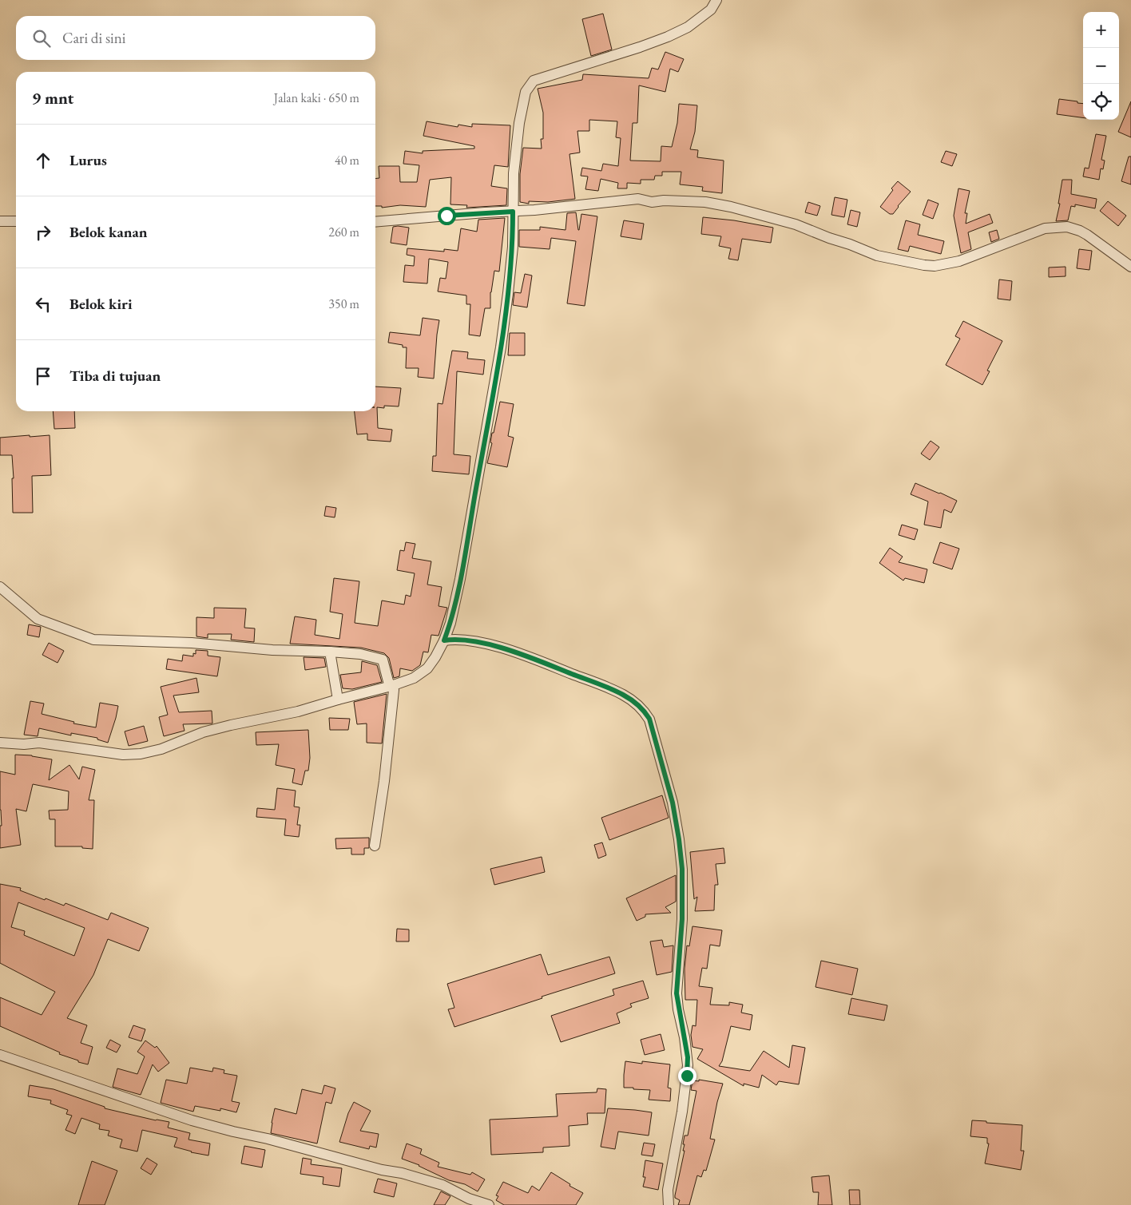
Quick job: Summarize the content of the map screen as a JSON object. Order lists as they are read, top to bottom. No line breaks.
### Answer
{"page":{"map_buttons":["+","−"],"search":"Cari di sini","heading":["9 mnt","Jalan kaki · 650 m"],"list":[["Lurus","40 m"],["Belok kanan","260 m"],["Belok kiri","350 m"],"Tiba di tujuan"]}}
